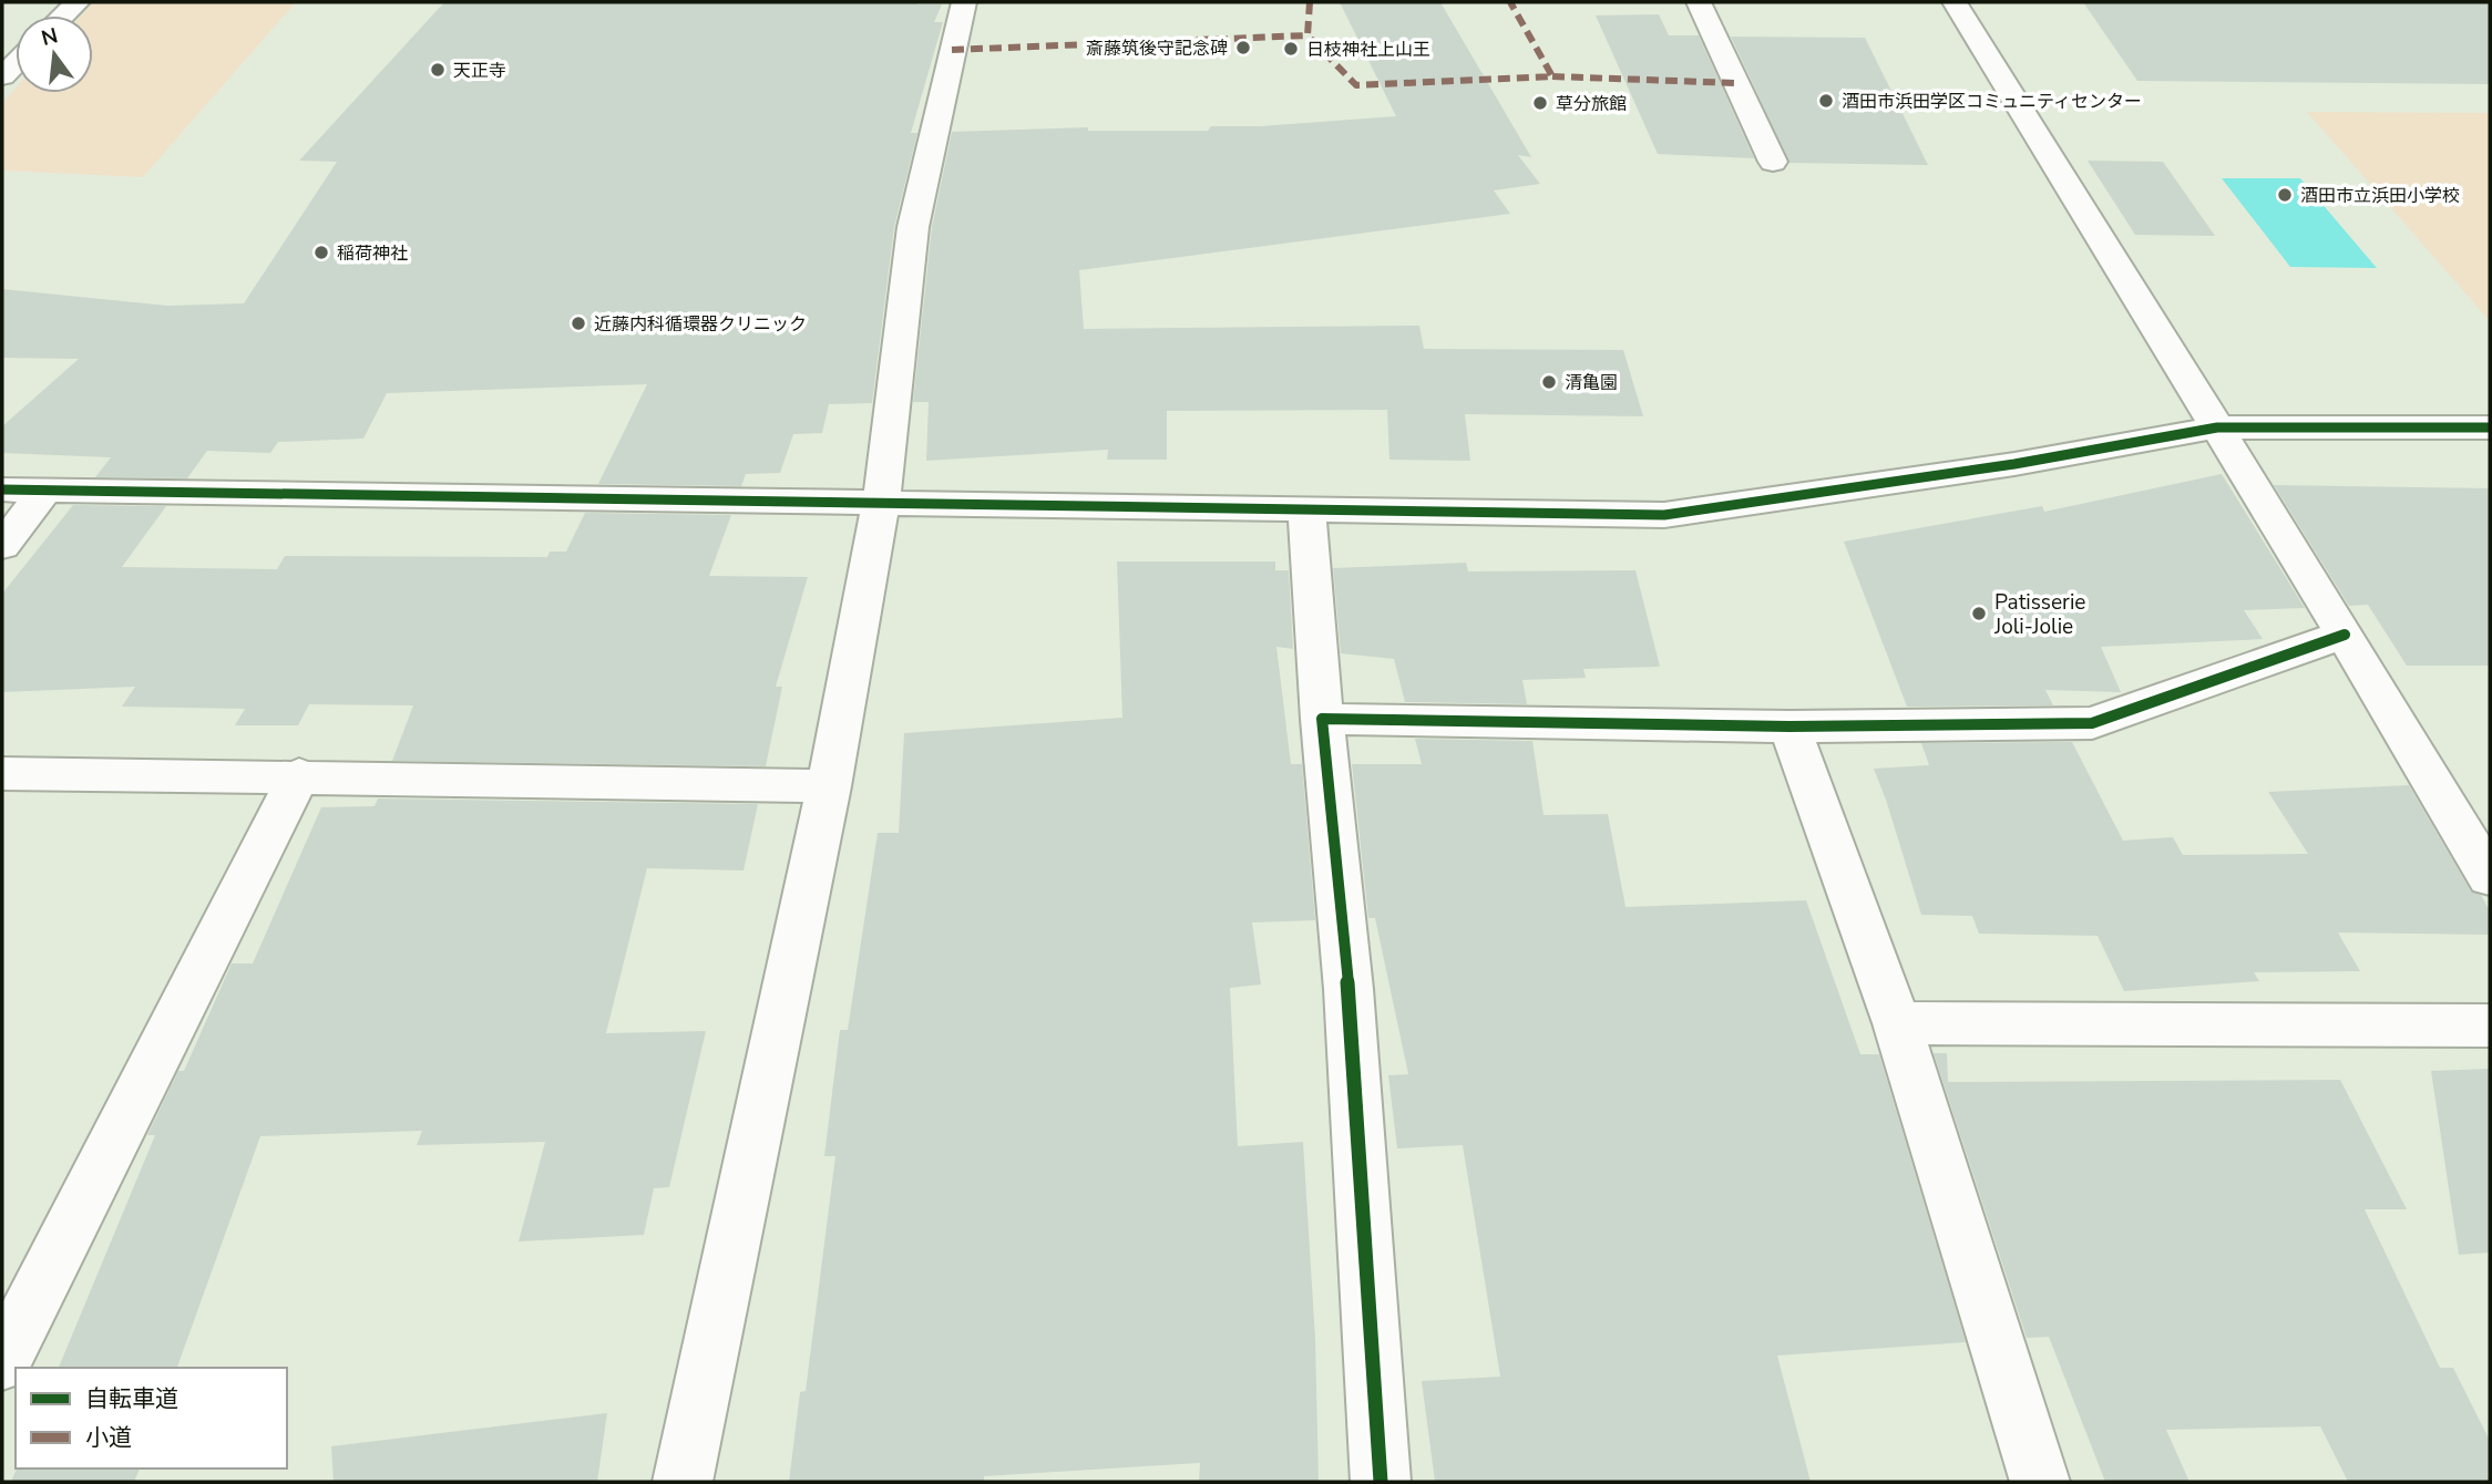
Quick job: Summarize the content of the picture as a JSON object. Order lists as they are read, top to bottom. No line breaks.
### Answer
{"places":["斎藤筑後守記念碑","日枝神社上山王","天正寺","酒田市浜田学区コミュニティセンター","草分旅館","酒田市立浜田小学校","稲荷神社","近藤内科循環器クリニック","清亀園","Patisserie Joli-Jolie"],"legend":["自転車道","小道"],"north":"top"}
